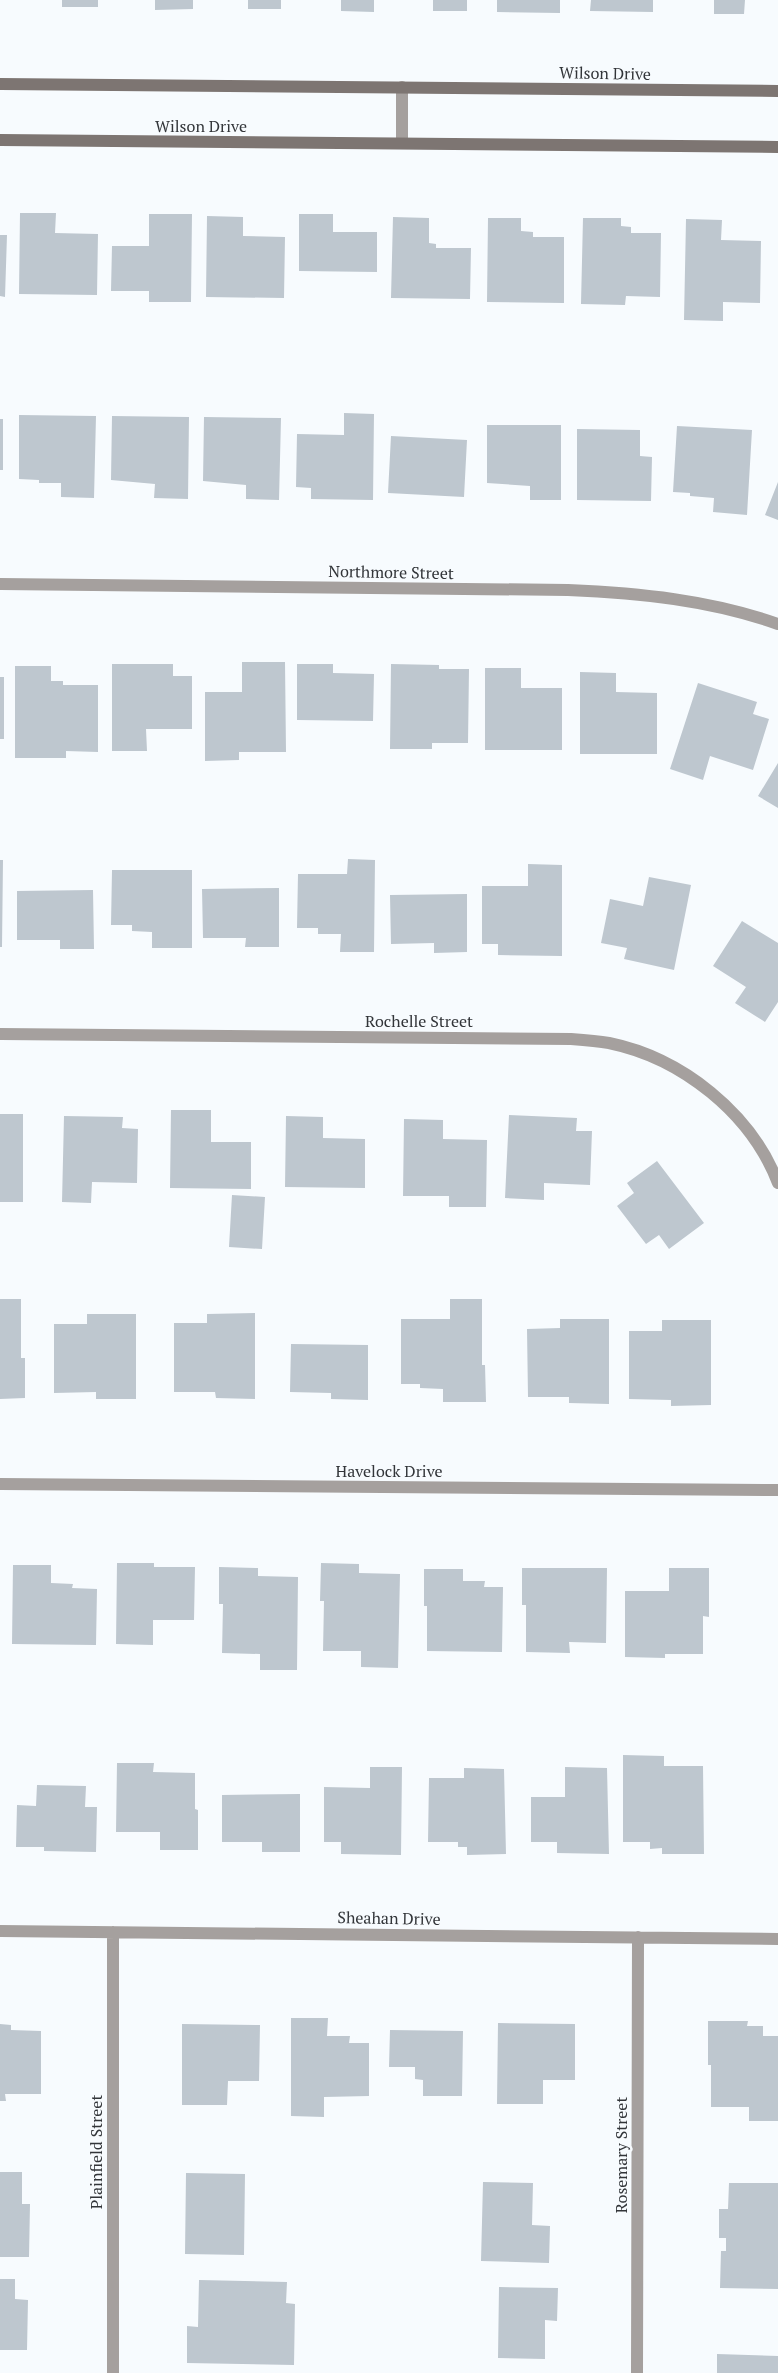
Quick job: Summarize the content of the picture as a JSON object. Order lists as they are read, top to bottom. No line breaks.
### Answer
{"streets":{"street":["Wilson Drive","Northmore Street","Rochelle Street","Havelock Drive","Sheahan Drive","Plainfield Street","Rosemary Street"]},"crossings":[["Sheahan Drive","Plainfield Street"],["Sheahan Drive","Rosemary Street"]]}
